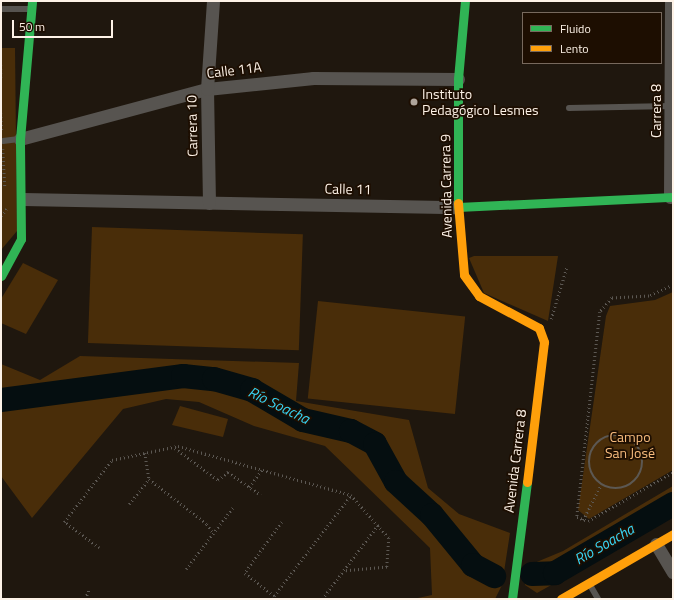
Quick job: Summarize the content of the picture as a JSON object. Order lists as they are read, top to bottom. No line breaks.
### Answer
{"streets":{"main road":["Avenida Carrera 9","Calle 11","Avenida Carrera 8"],"street":["Calle 11A","Carrera 8","Carrera 10"]},"crossings":[["Calle 11A","Carrera 10"],["Calle 11A","Avenida Carrera 9"],["Carrera 8","Calle 11"],["Carrera 10","Calle 11"],["Avenida Carrera 9","Calle 11"],["Avenida Carrera 9","Avenida Carrera 8"]],"water":["Río Soacha"],"parks":["Campo San José"],"places":["Instituto Pedagógico Lesmes"],"legend":["Fluido","Lento"],"scale_bar":"50 m"}
